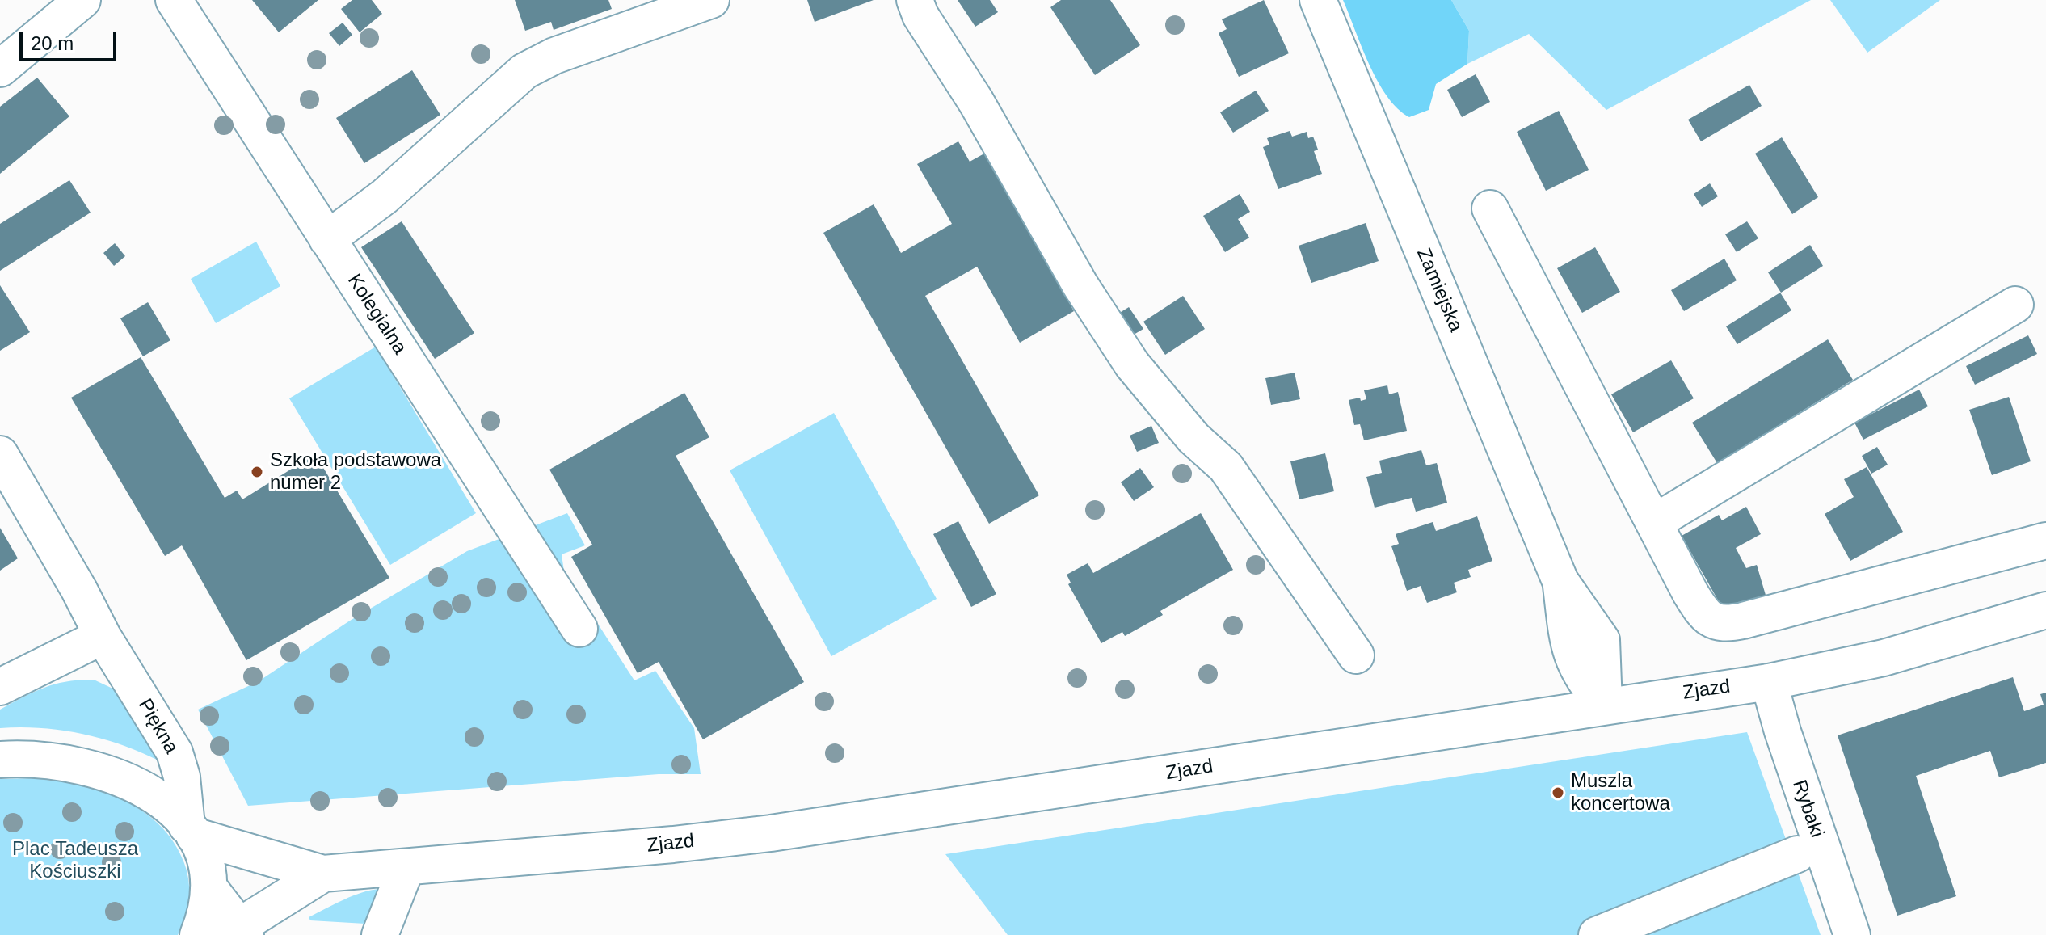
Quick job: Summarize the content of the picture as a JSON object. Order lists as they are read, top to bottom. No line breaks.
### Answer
{"streets":{"street":["Zamiejska","Kolegialna","Zjazd","Piękna","Rybaki"]},"crossings":[["Zamiejska","Zjazd"],["Zjazd","Piękna"],["Zjazd","Rybaki"]],"parks":["Plac Tadeusza Kościuszki"],"places":["Szkoła podstawowa numer 2","Muszla koncertowa"],"scale_bar":"20 m"}
